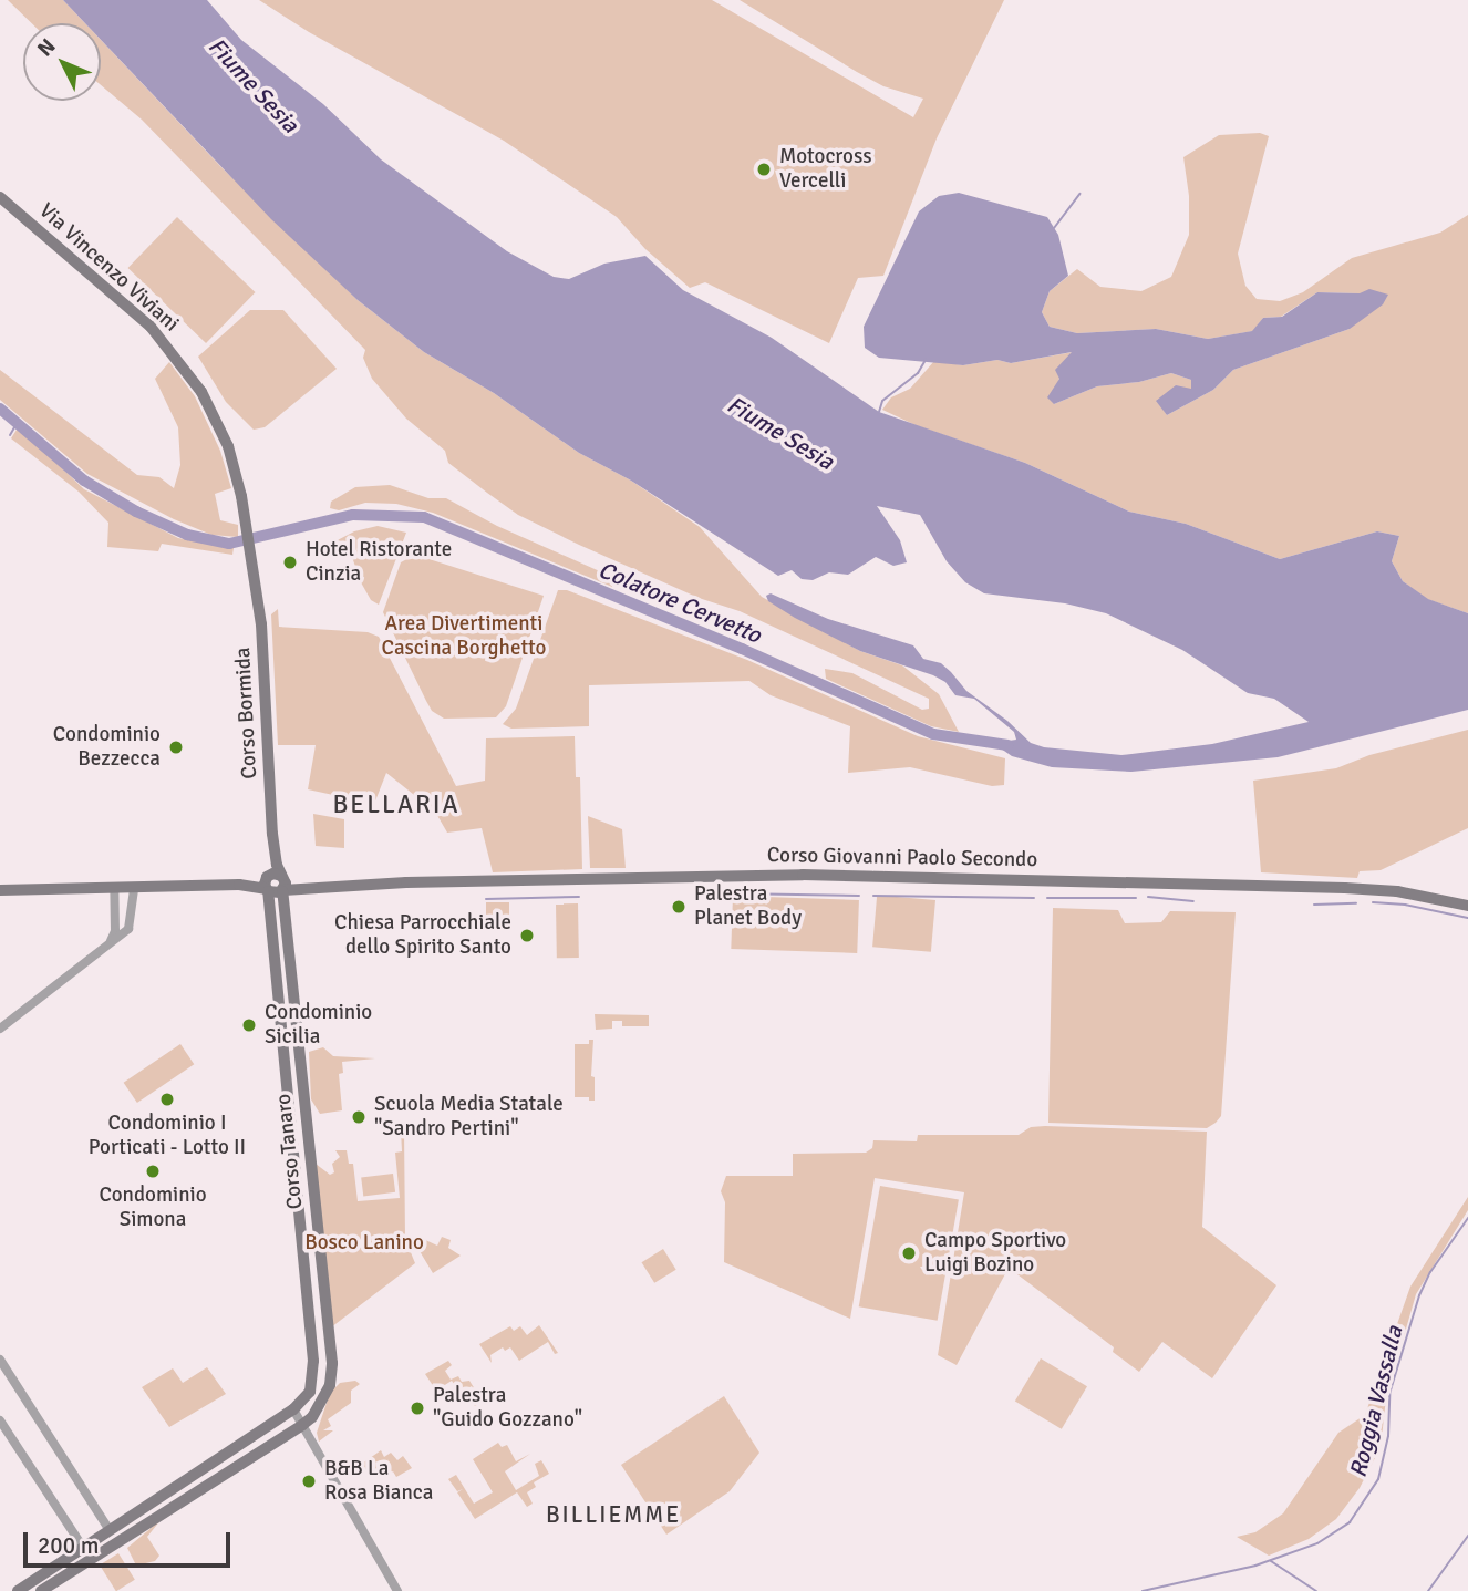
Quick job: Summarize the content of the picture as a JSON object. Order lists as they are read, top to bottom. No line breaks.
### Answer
{"streets":{"main road":["Via Vincenzo Viviani","Corso Bormida","Corso Giovanni Paolo Secondo","Corso Tanaro"]},"crossings":[["Via Vincenzo Viviani","Corso Bormida"],["Corso Bormida","Corso Giovanni Paolo Secondo"],["Corso Bormida","Corso Tanaro"]],"districts":["BELLARIA","BILLIEMME"],"water":["Fiume Sesia","Colatore Cervetto","Roggia Vassalla"],"parks":["Area Divertimenti Cascina Borghetto","Bosco Lanino"],"places":["Motocross Vercelli","Hotel Ristorante Cinzia","Condominio Bezzecca","Palestra Planet Body","Chiesa Parrocchiale dello Spirito Santo","Condominio Sicilia","Condominio I Porticati - Lotto II","Scuola Media Statale \"Sandro Pertini\"","Condominio Simona","Campo Sportivo Luigi Bozino","Palestra \"Guido Gozzano\"","B&B La Rosa Bianca"],"scale_bar":"200 m","north":"top left"}
